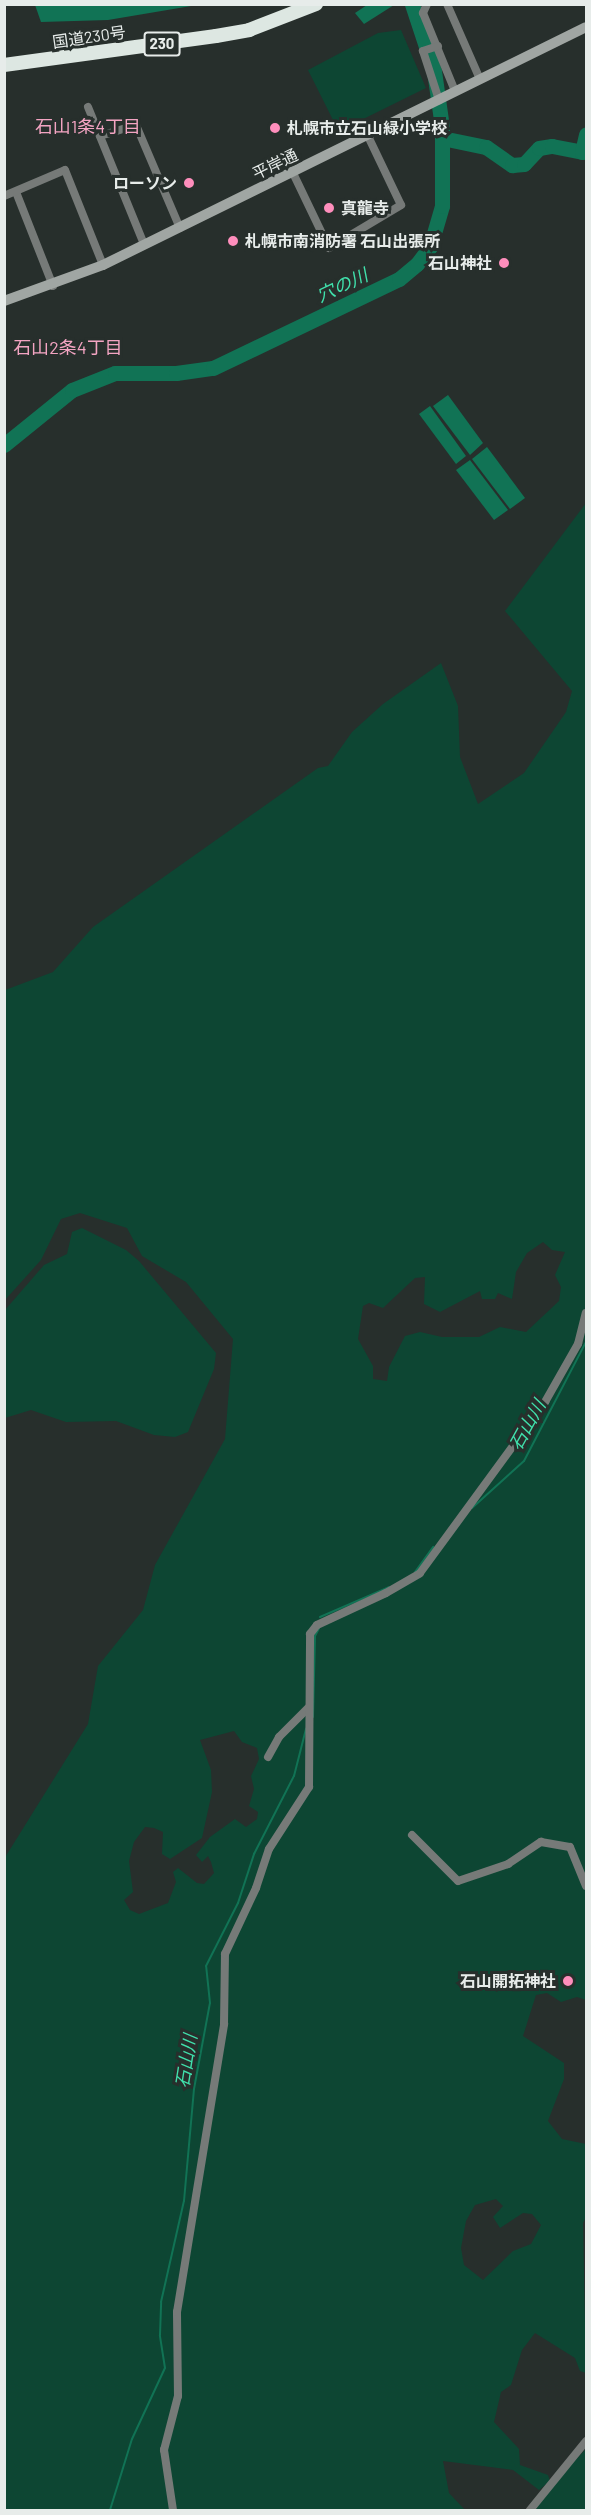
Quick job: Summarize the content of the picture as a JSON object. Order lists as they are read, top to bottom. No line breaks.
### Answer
{"streets":{"highway":["国道230号","230"],"street":["平岸通"]},"districts":["石山1条4丁目","石山2条4丁目"],"water":["穴の川","石山川"],"places":["札幌市立石山緑小学校","ローソン","真龍寺","札幌市南消防署 石山出張所","石山神社","石山開拓神社"]}
